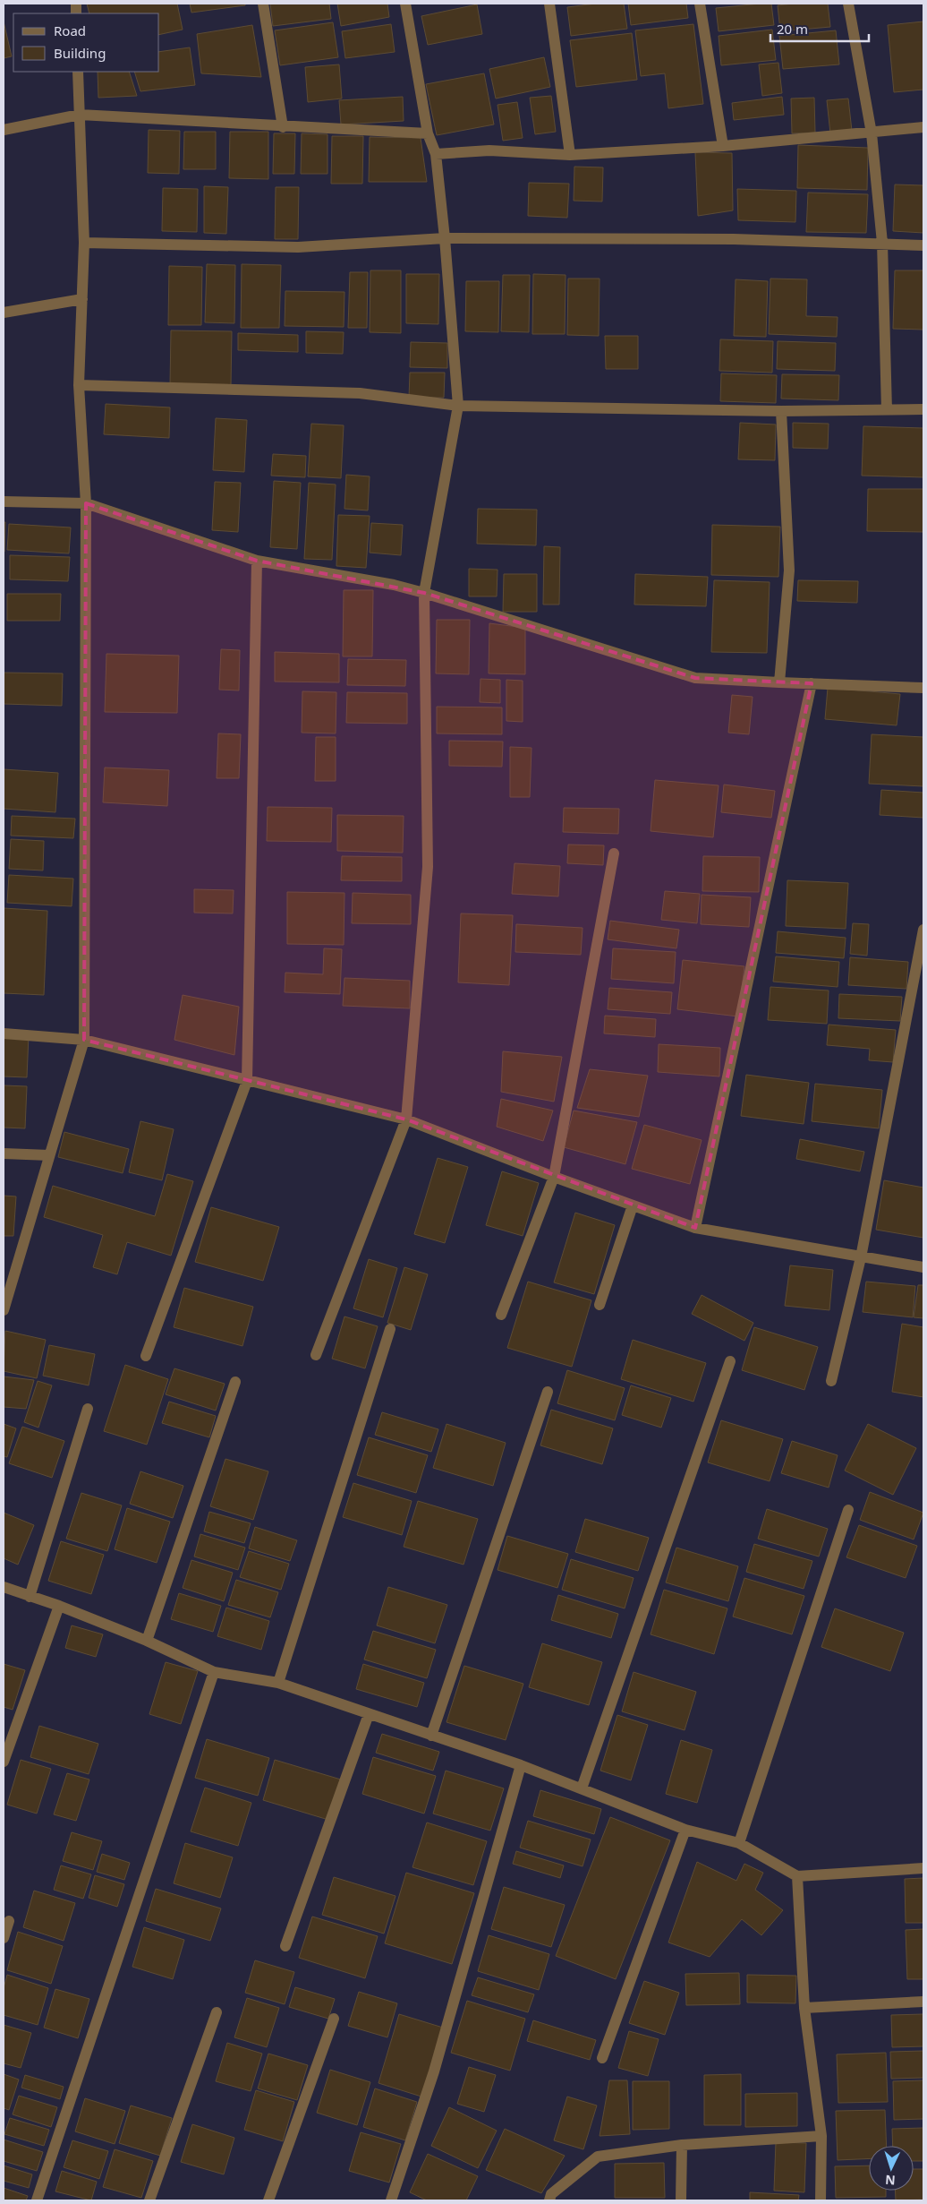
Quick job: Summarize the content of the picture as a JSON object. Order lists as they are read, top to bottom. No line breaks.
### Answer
{"legend":["Road","Building"],"scale_bar":"20 m","north":"bottom"}
